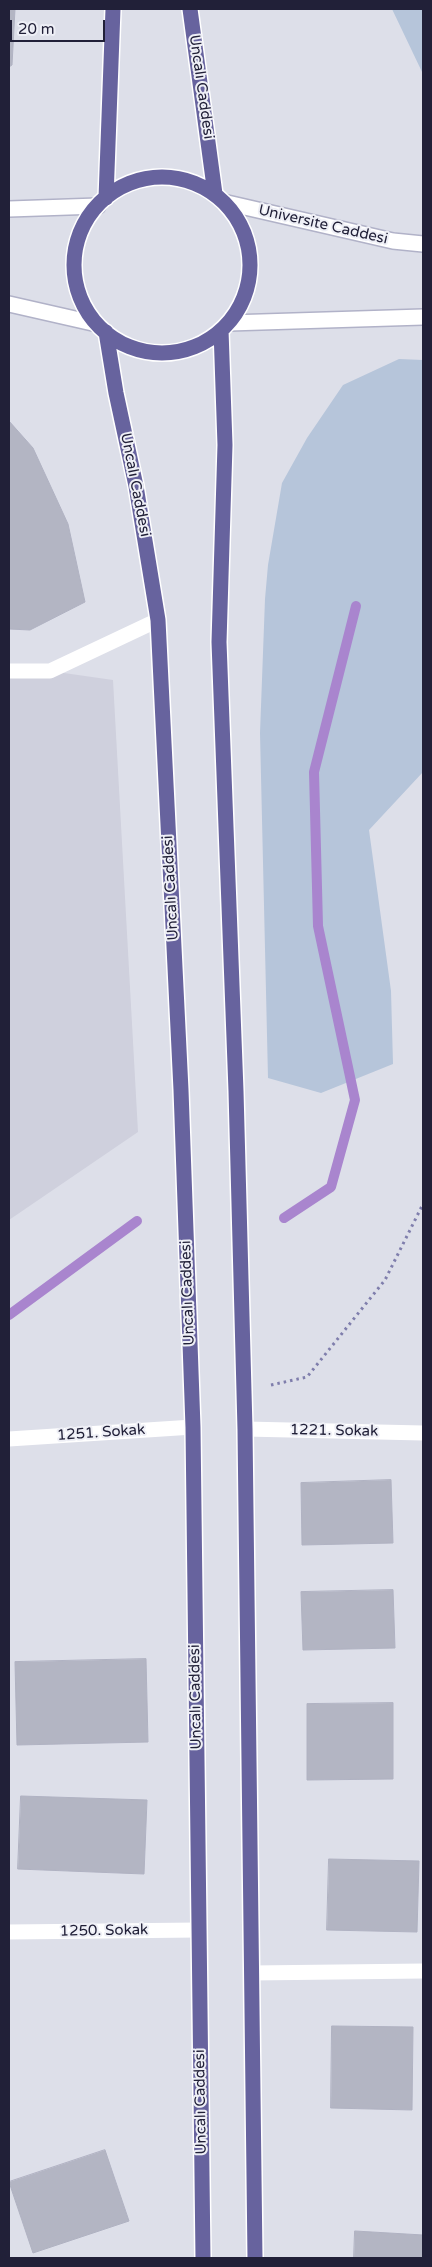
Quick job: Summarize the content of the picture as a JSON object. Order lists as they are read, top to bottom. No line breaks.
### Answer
{"streets":{"main road":["Uncalı Caddesi"],"street":["Universite Caddesi","1221. Sokak","1251. Sokak","1250. Sokak"]},"crossings":[["Uncalı Caddesi","Universite Caddesi"],["Uncalı Caddesi","1251. Sokak"],["Uncalı Caddesi","1250. Sokak"]],"scale_bar":"20 m"}
